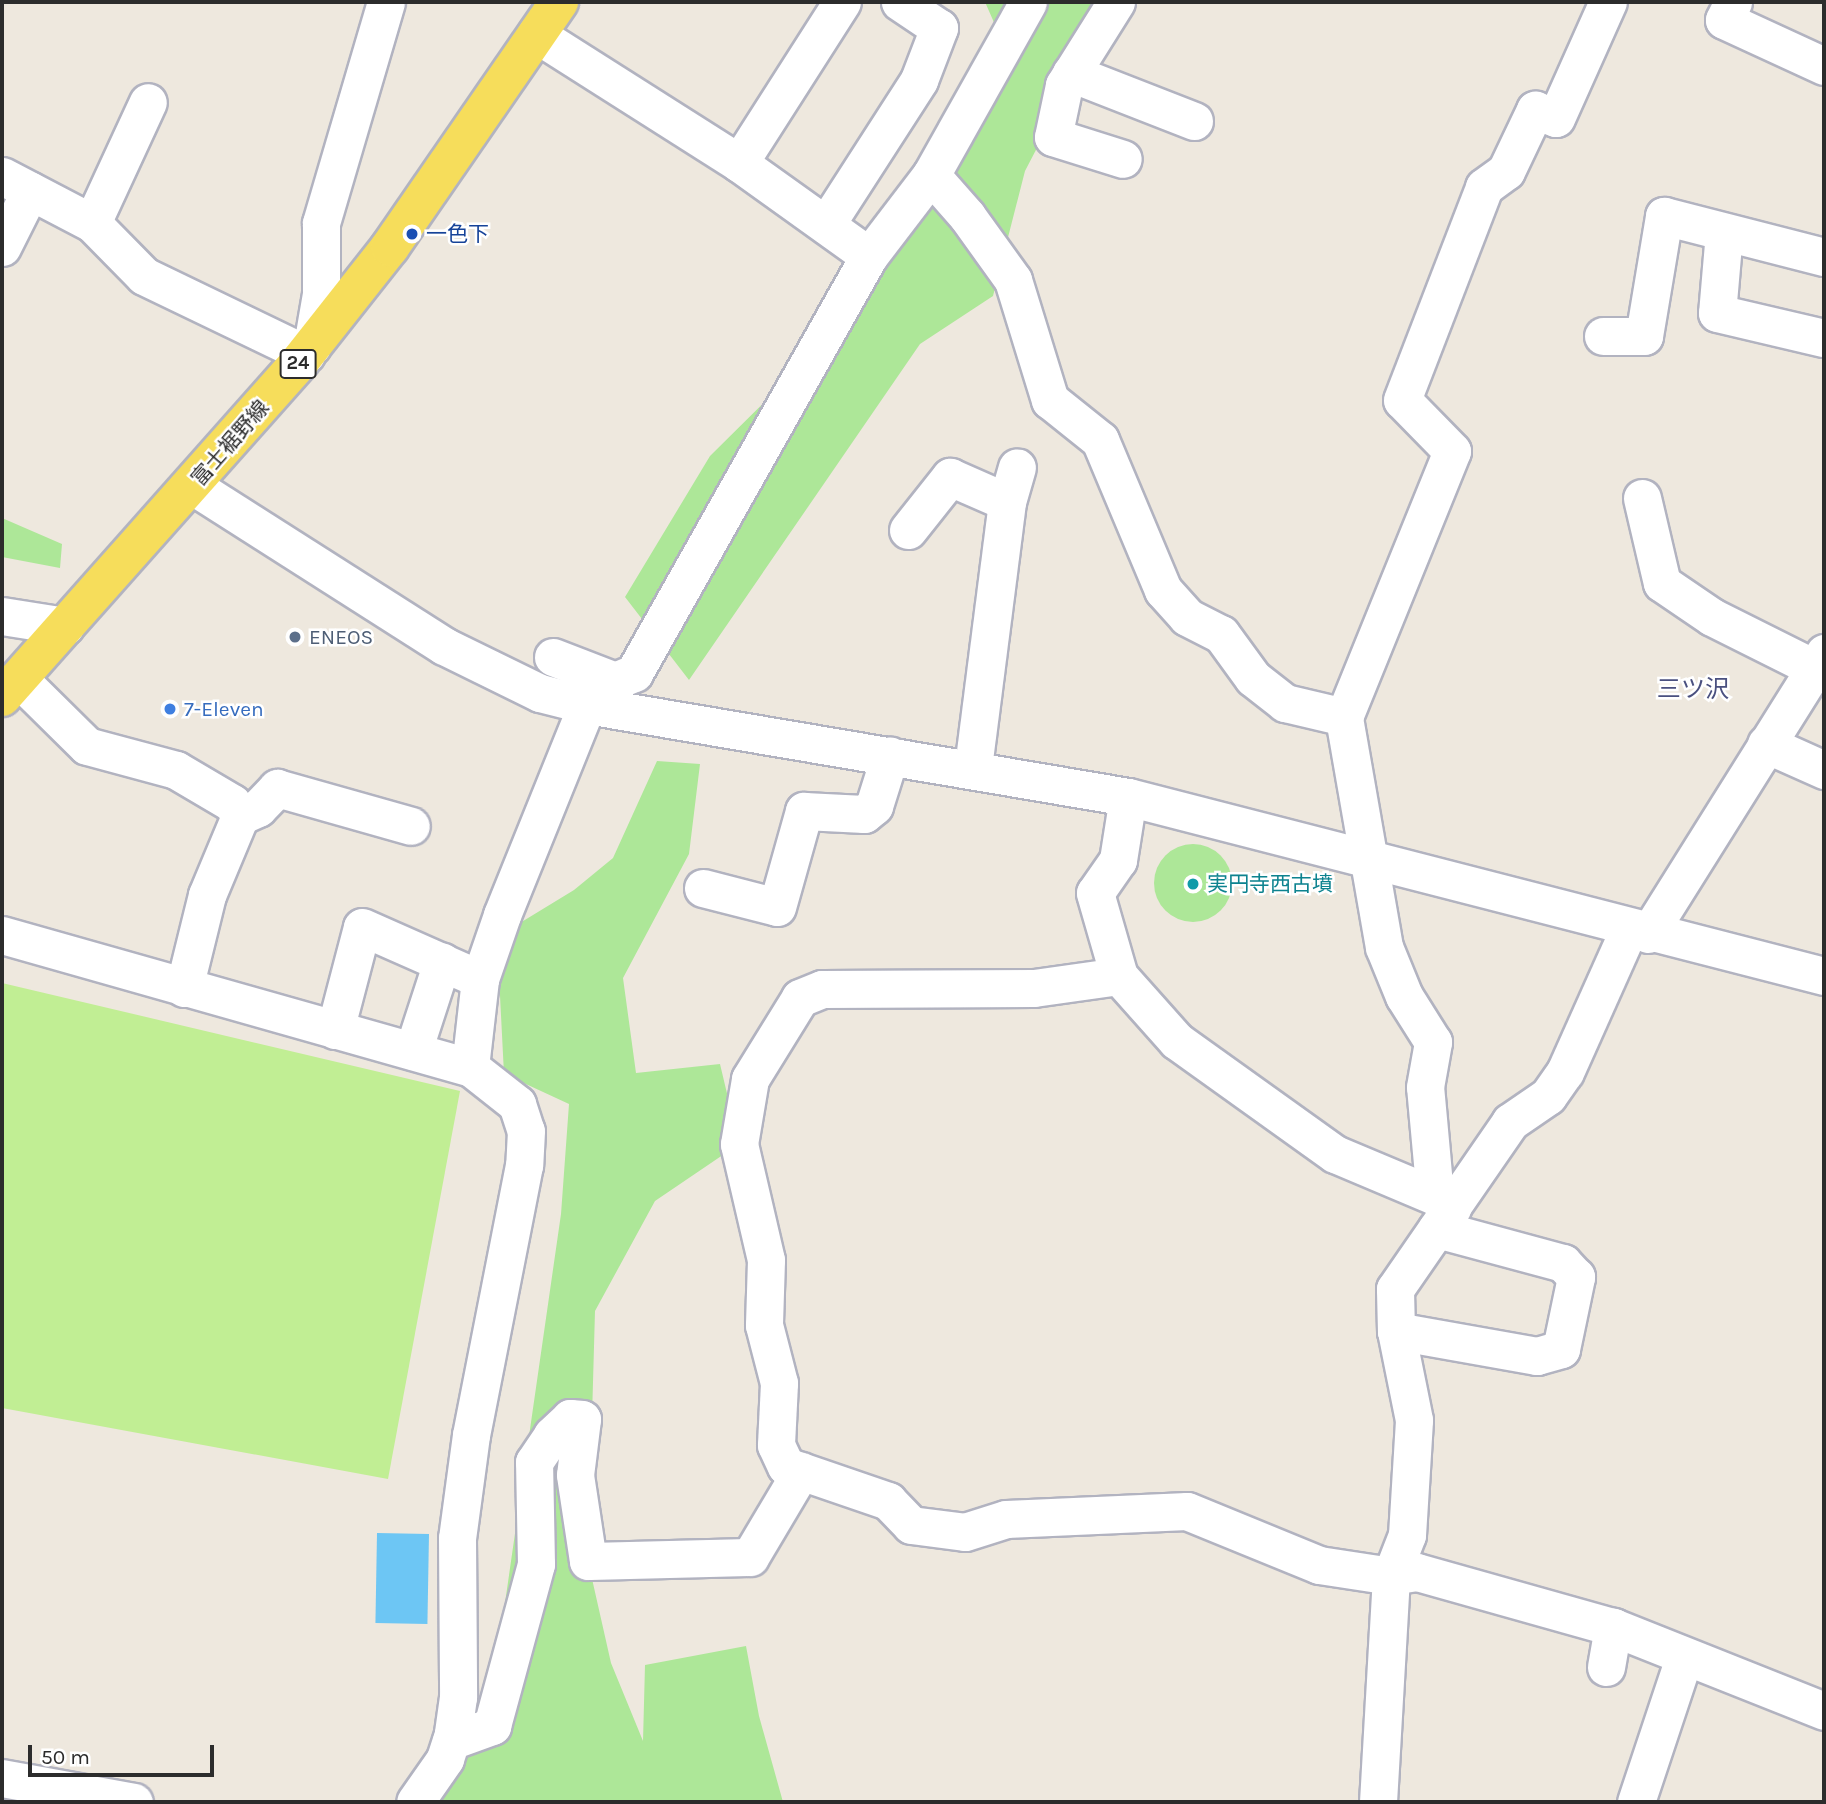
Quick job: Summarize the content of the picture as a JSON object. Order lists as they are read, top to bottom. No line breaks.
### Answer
{"streets":{"main road":["24","富士裾野線"]},"districts":["三ツ沢"],"places":["一色下","ENEOS","7-Eleven","実円寺西古墳"],"scale_bar":"50 m"}
